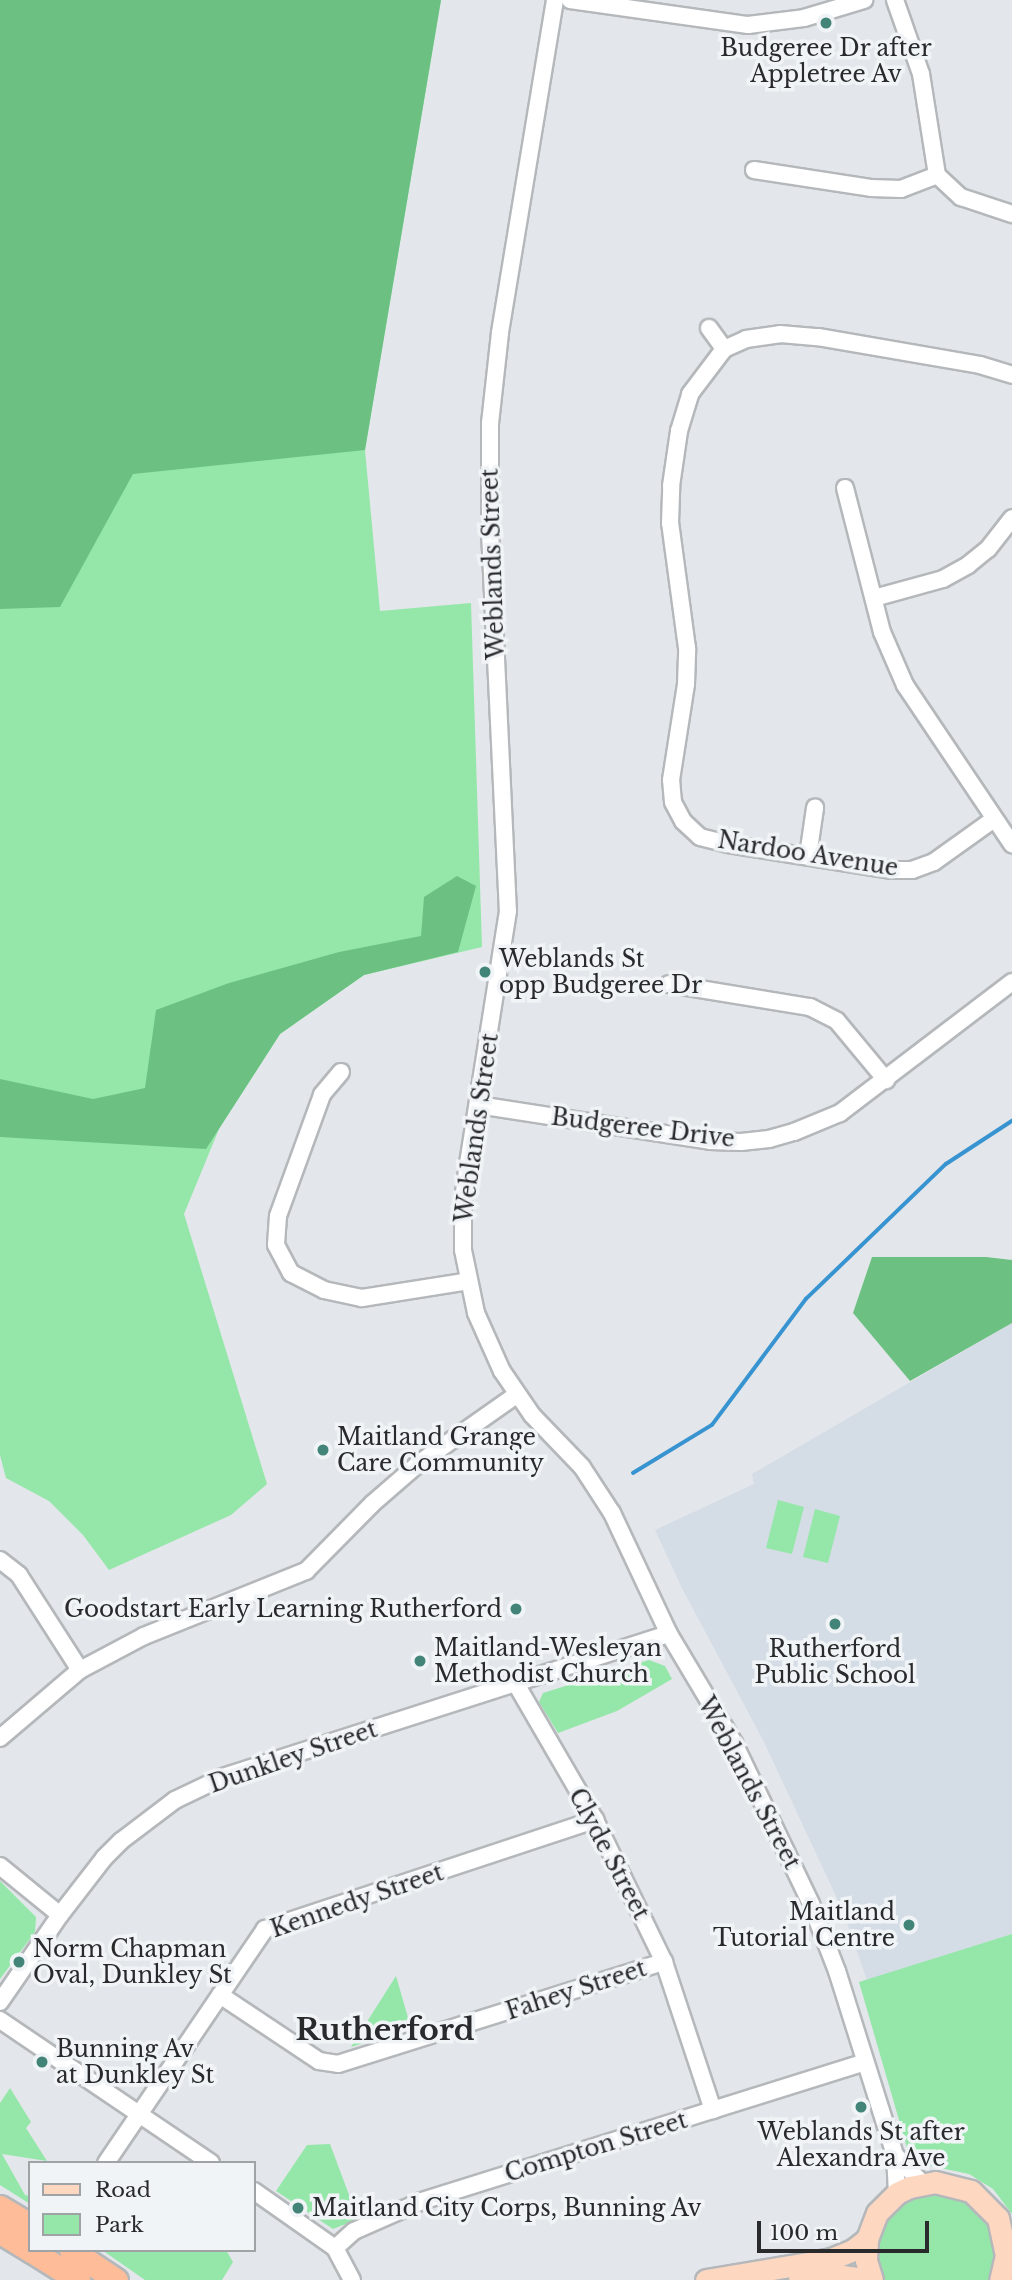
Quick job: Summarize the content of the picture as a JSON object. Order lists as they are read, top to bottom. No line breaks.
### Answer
{"streets":{"street":["Weblands Street","Nardoo Avenue","Budgeree Drive","Dunkley Street","Clyde Street","Kennedy Street","Fahey Street","Compton Street"]},"crossings":[["Weblands Street","Budgeree Drive"],["Weblands Street","Dunkley Street"],["Weblands Street","Compton Street"],["Dunkley Street","Clyde Street"],["Clyde Street","Kennedy Street"],["Clyde Street","Fahey Street"],["Clyde Street","Compton Street"],["Kennedy Street","Fahey Street"]],"districts":["Rutherford"],"places":["Budgeree Dr after Appletree Av","Weblands St opp Budgeree Dr","Maitland Grange Care Community","Goodstart Early Learning Rutherford","Rutherford Public School","Maitland-Wesleyan Methodist Church","Maitland Tutorial Centre","Norm Chapman Oval, Dunkley St","Bunning Av at Dunkley St","Weblands St after Alexandra Ave","Maitland City Corps, Bunning Av"],"legend":["Road","Park"],"scale_bar":"100 m"}
